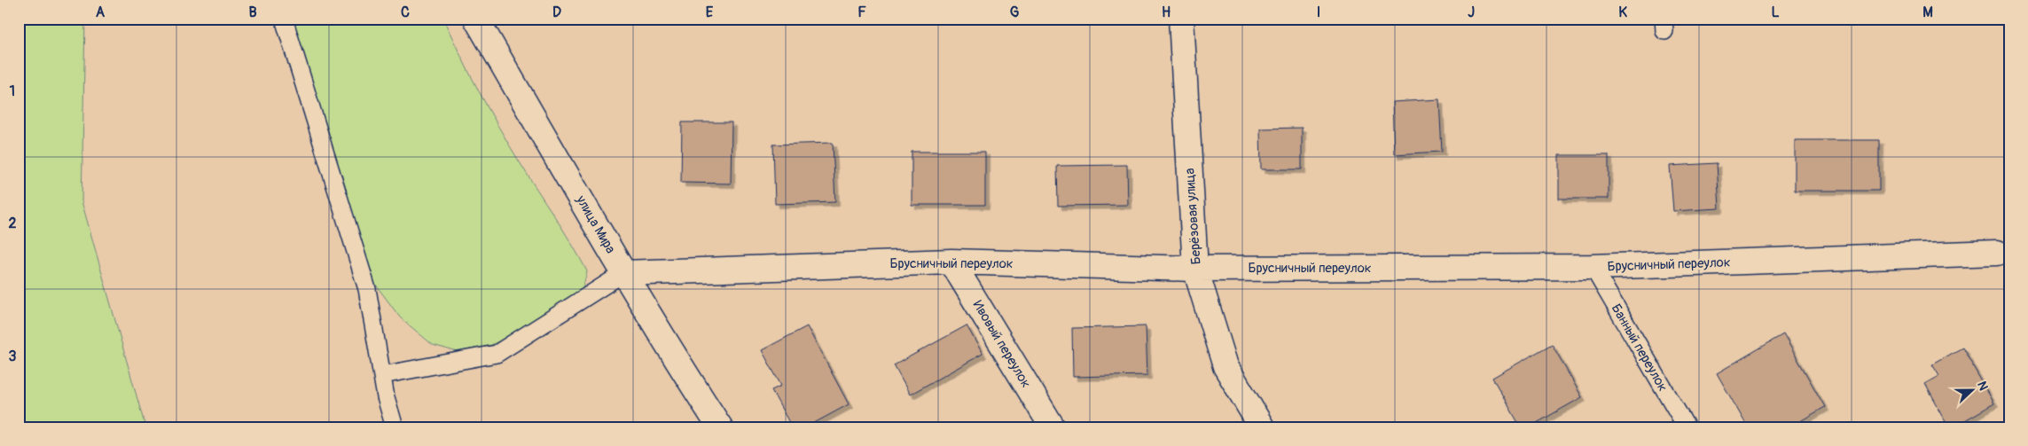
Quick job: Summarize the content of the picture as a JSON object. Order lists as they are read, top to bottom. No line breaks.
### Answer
{"streets":{"street":["Берёзовая улица","улица Мира","Брусничный переулок","Ивовый переулок"],"lane":["Банный переулок"]},"crossings":[["Берёзовая улица","Брусничный переулок"],["улица Мира","Брусничный переулок"],["Брусничный переулок","Ивовый переулок"],["Брусничный переулок","Банный переулок"]],"north":"right","grid":{"columns":["A","B","C","D","E","F","G","H","I","J","K","L","M"],"rows":["1","2","3"]}}
